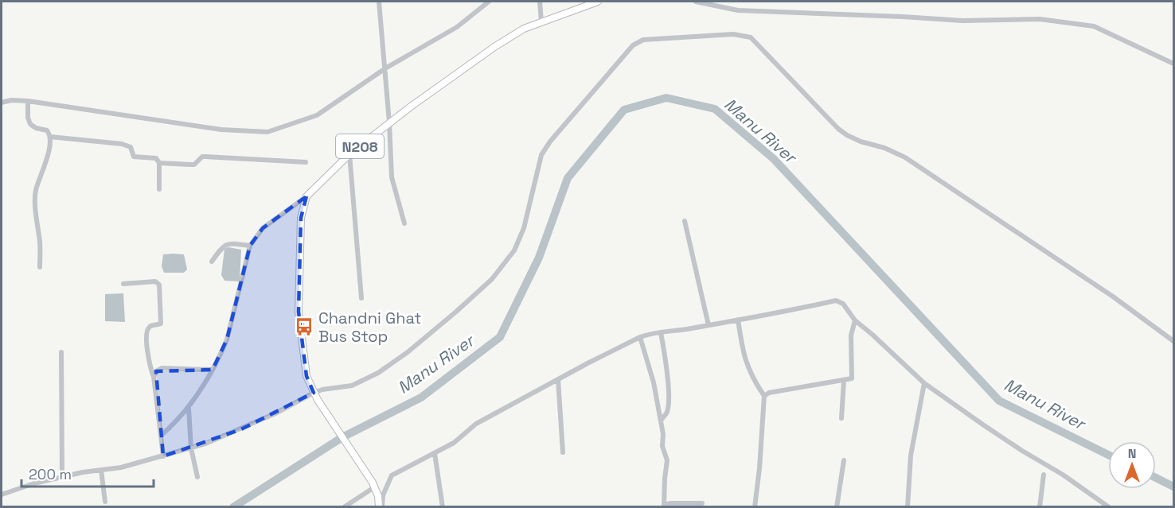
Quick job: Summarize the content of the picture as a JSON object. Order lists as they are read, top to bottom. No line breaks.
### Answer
{"streets":{"highway":["N208"]},"water":["Manu River"],"places":{"bus stop":["Chandni Ghat Bus Stop"]},"scale_bar":"200 m","north":"top"}
